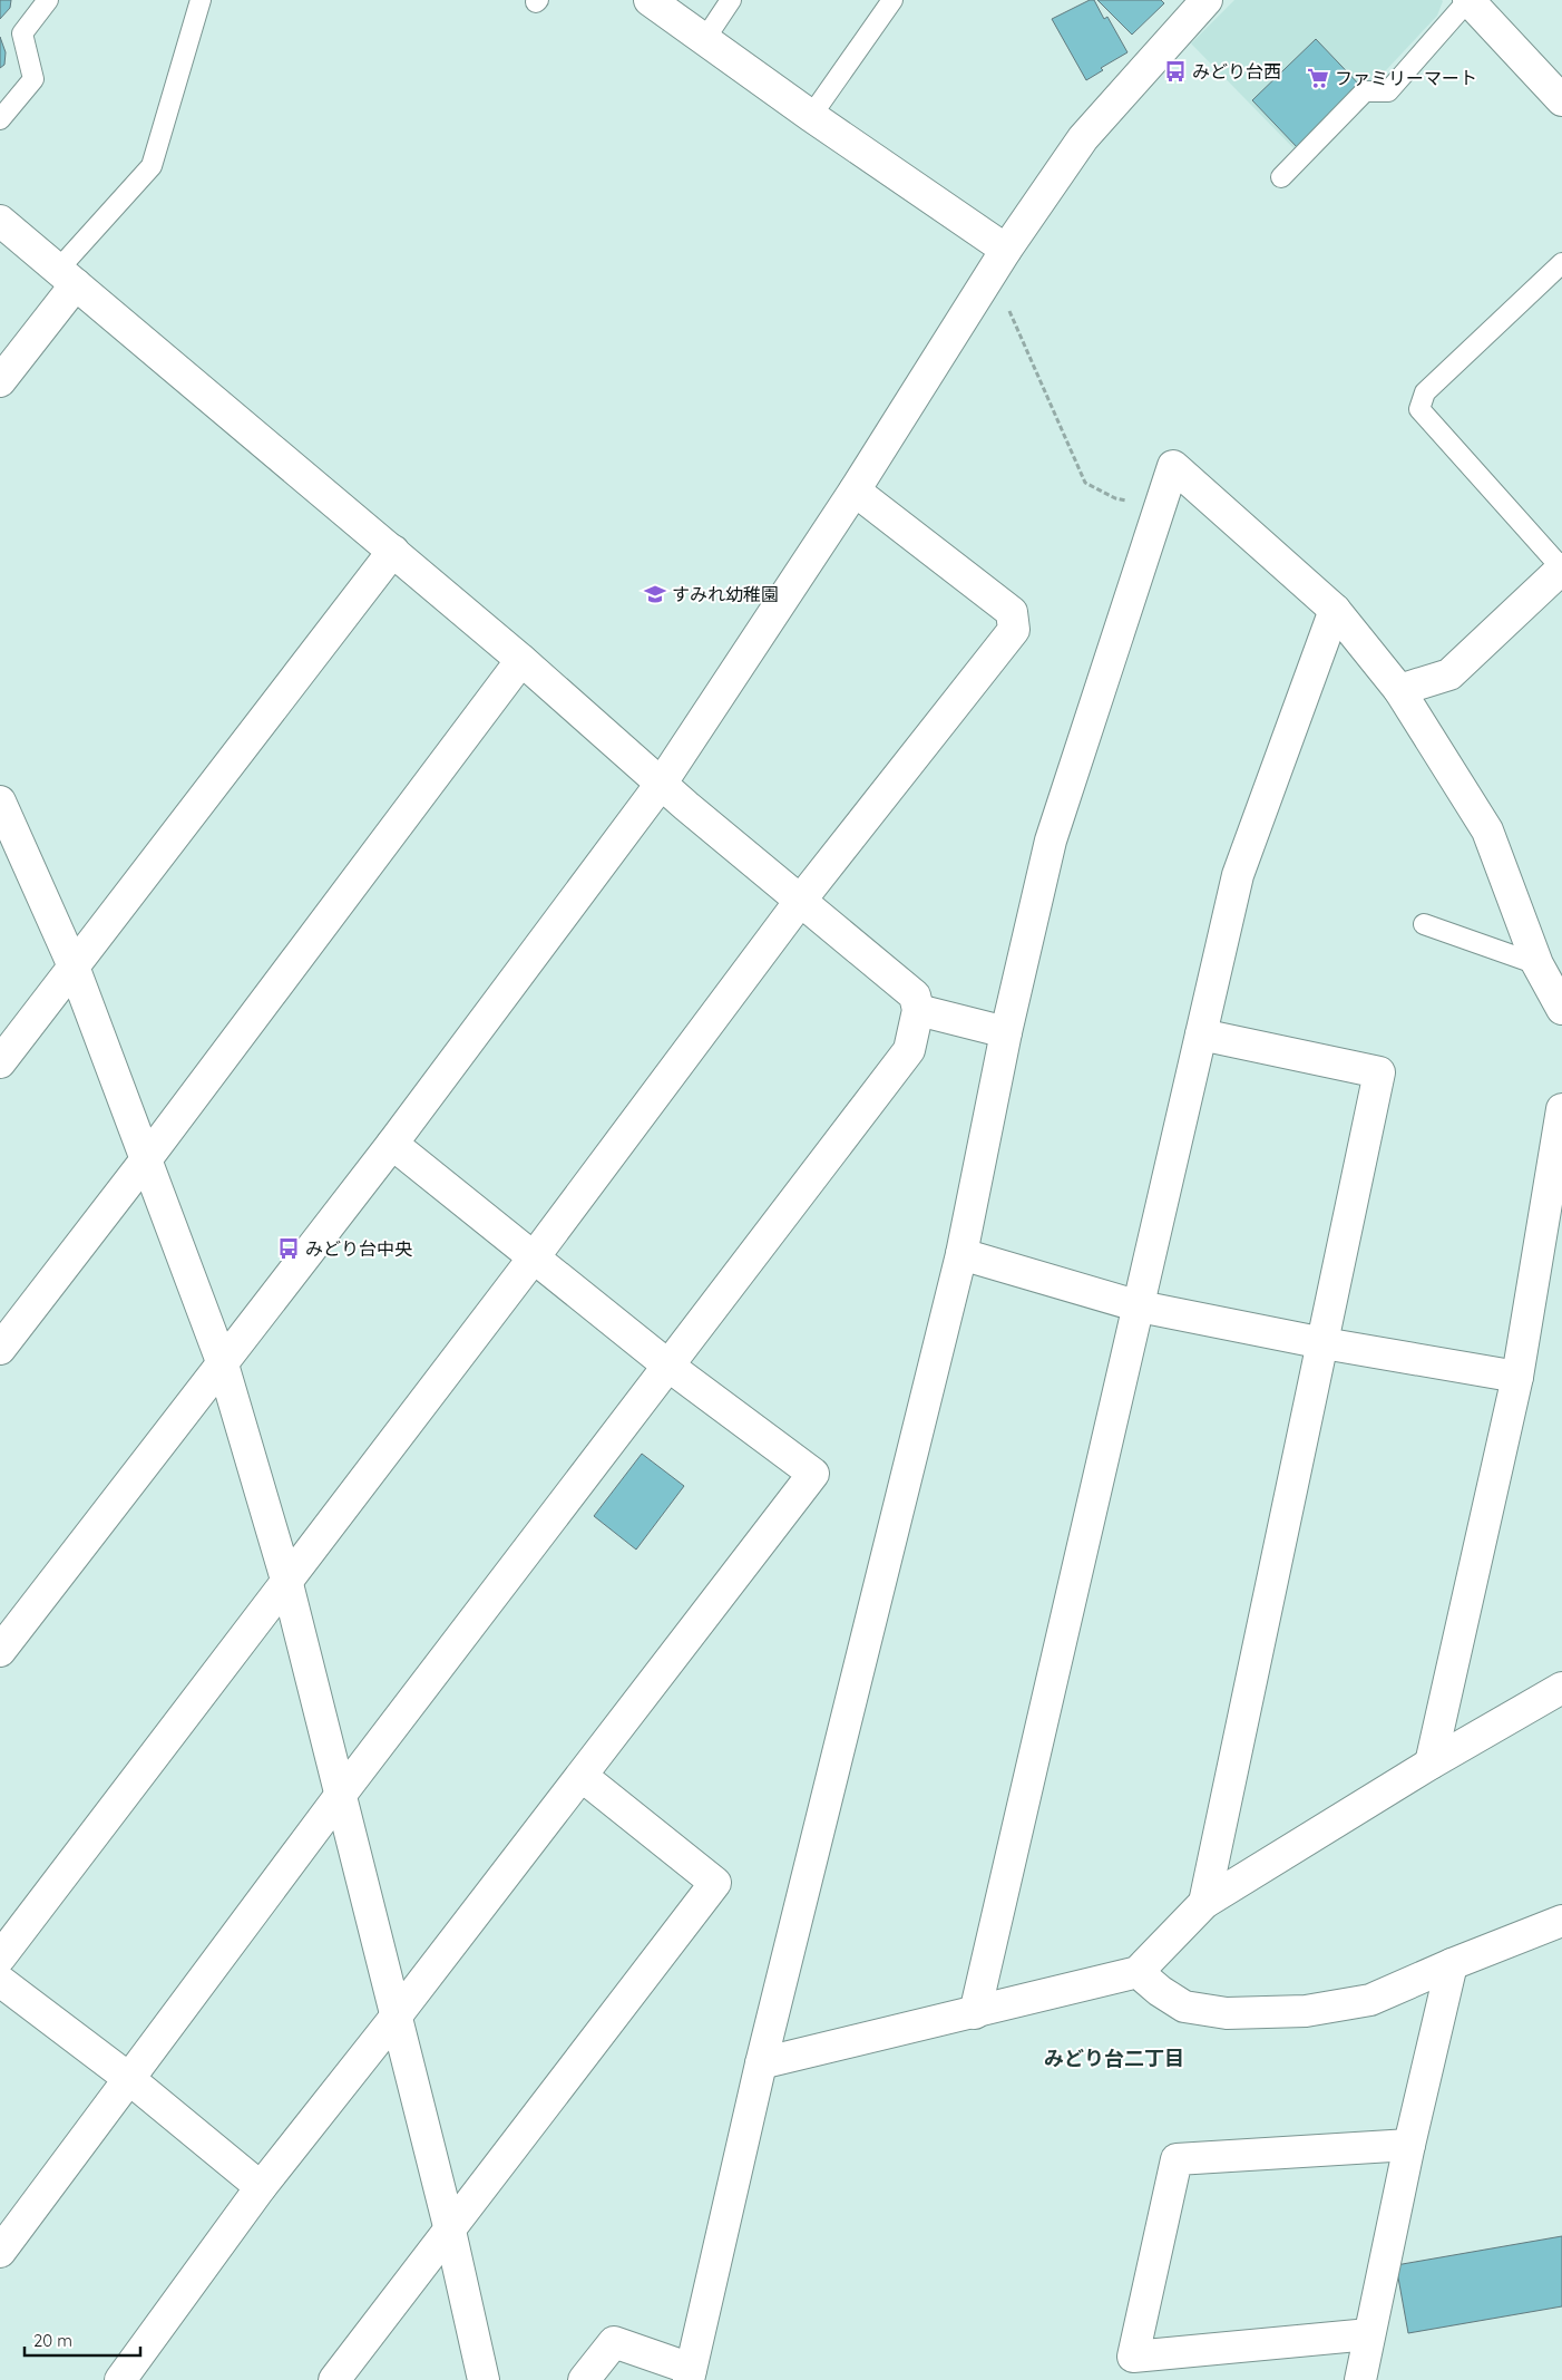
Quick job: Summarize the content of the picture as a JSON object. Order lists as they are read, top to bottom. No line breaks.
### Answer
{"districts":["みどり台二丁目"],"places":{"bus stop":["みどり台西","みどり台中央"],"supermarket":["ファミリーマート"],"school or university":["すみれ幼稚園"]},"scale_bar":"20 m"}
